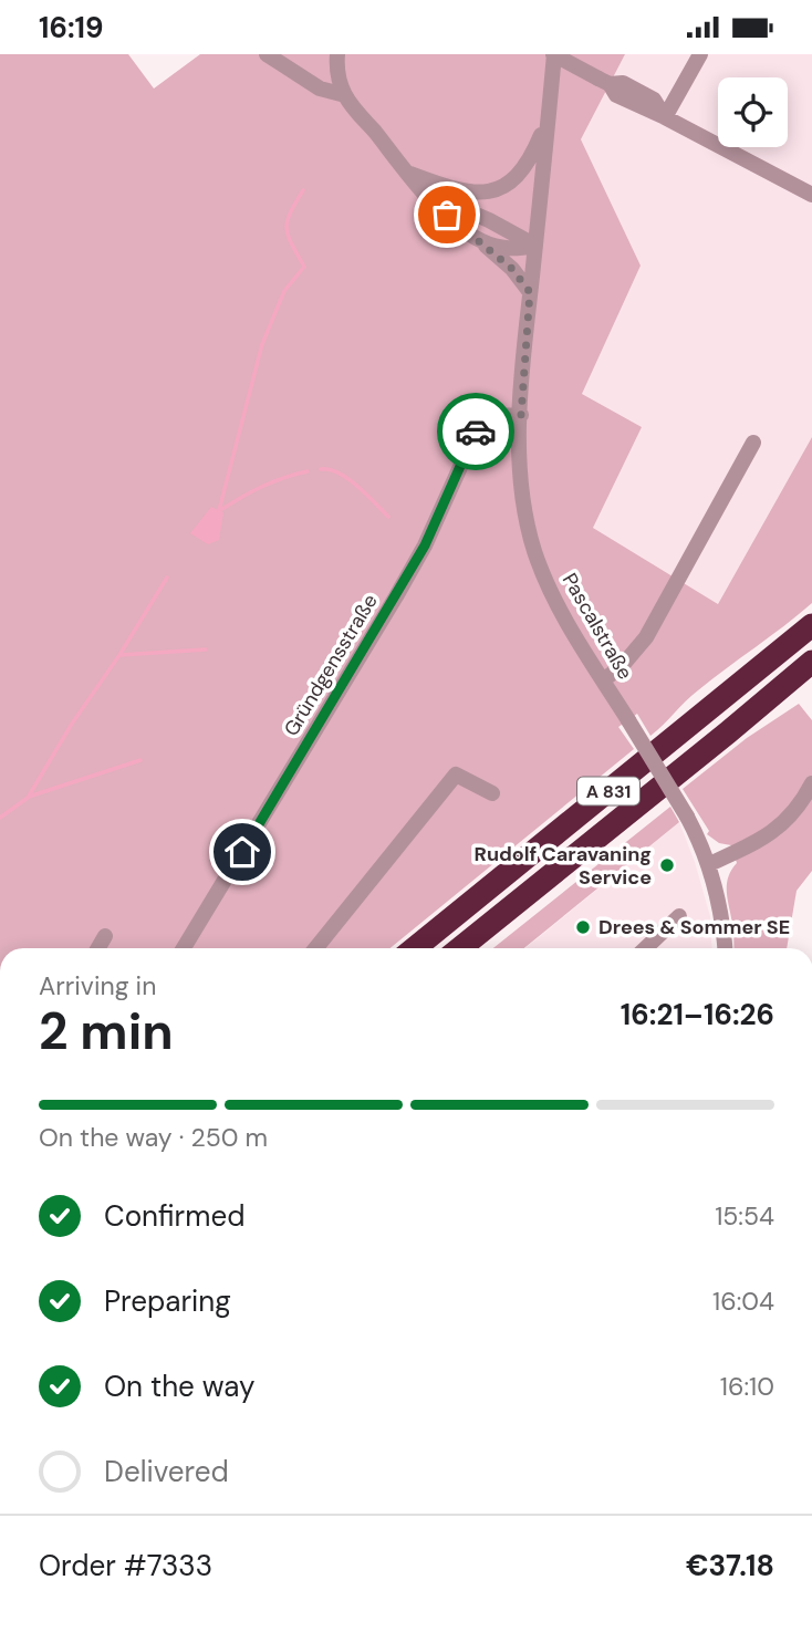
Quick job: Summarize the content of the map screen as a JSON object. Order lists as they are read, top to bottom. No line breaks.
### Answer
{"streets":{"highway":["A 831"],"street":["Pascalstraße","Gründgensstraße"]},"crossings":[["Pascalstraße","Gründgensstraße"]],"places":["Rudolf Caravaning Service","Drees & Sommer SE"],"page":{"status":"16:19","heading":["2 min","Arriving in","16:21–16:26"],"panel":["Order #7333","€37.18"],"bar":"On the way · 250 m","list":[["Confirmed","15:54"],["Preparing","16:04"],["On the way","16:10"],"Delivered"]}}
